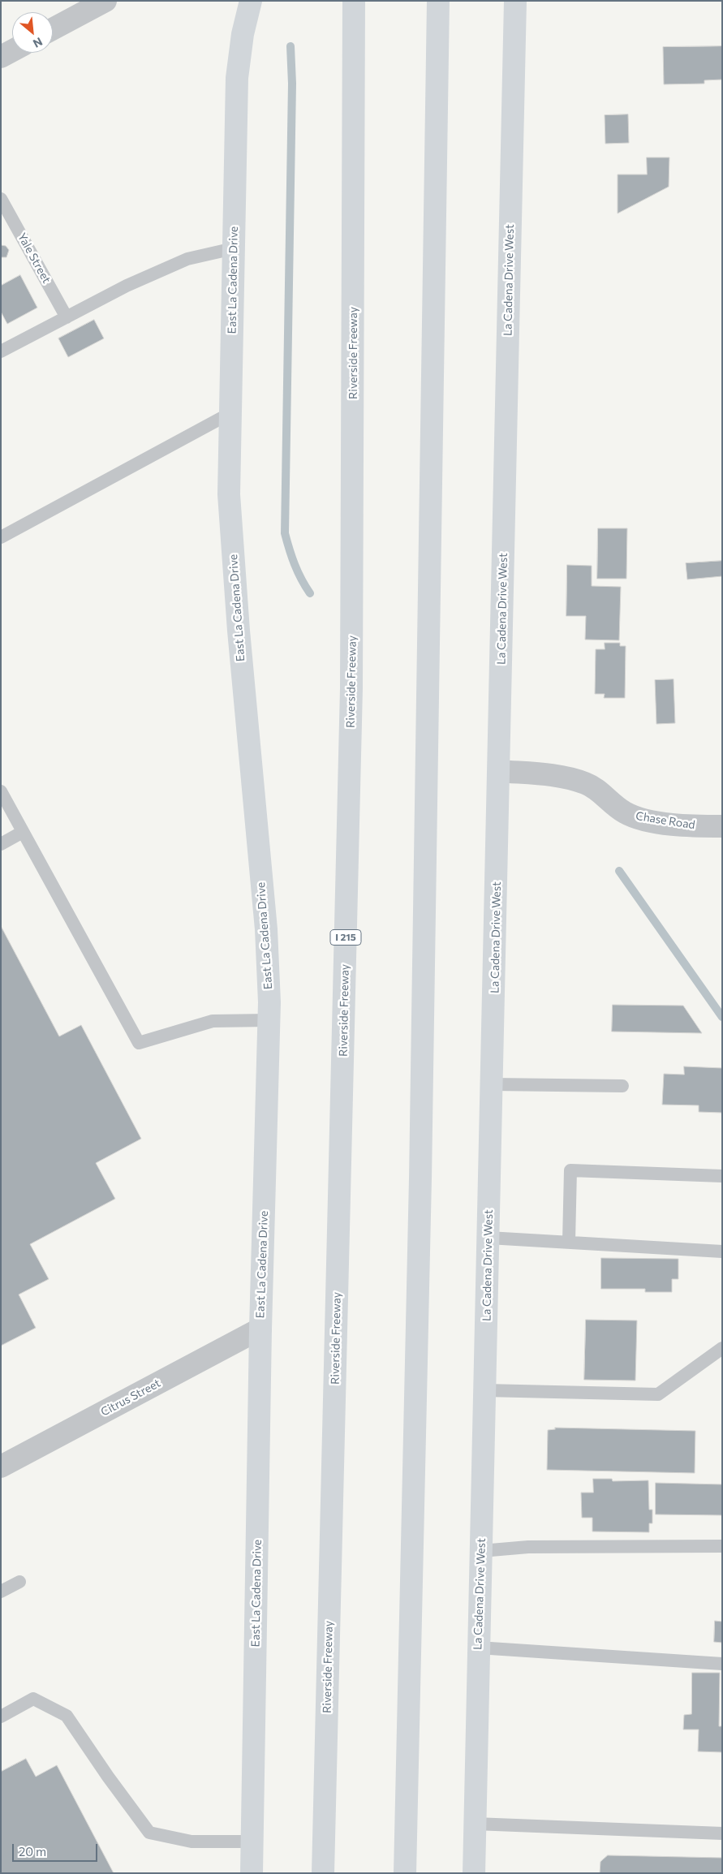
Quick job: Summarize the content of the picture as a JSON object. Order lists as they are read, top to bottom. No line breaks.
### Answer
{"streets":{"main road":["East La Cadena Drive","La Cadena Drive West","Riverside Freeway","I 215"],"street":["Chase Road","Citrus Street"],"lane":["Yale Street"]},"crossings":[["East La Cadena Drive","Citrus Street"],["La Cadena Drive West","Chase Road"]],"scale_bar":"20 m","north":"bottom right"}
